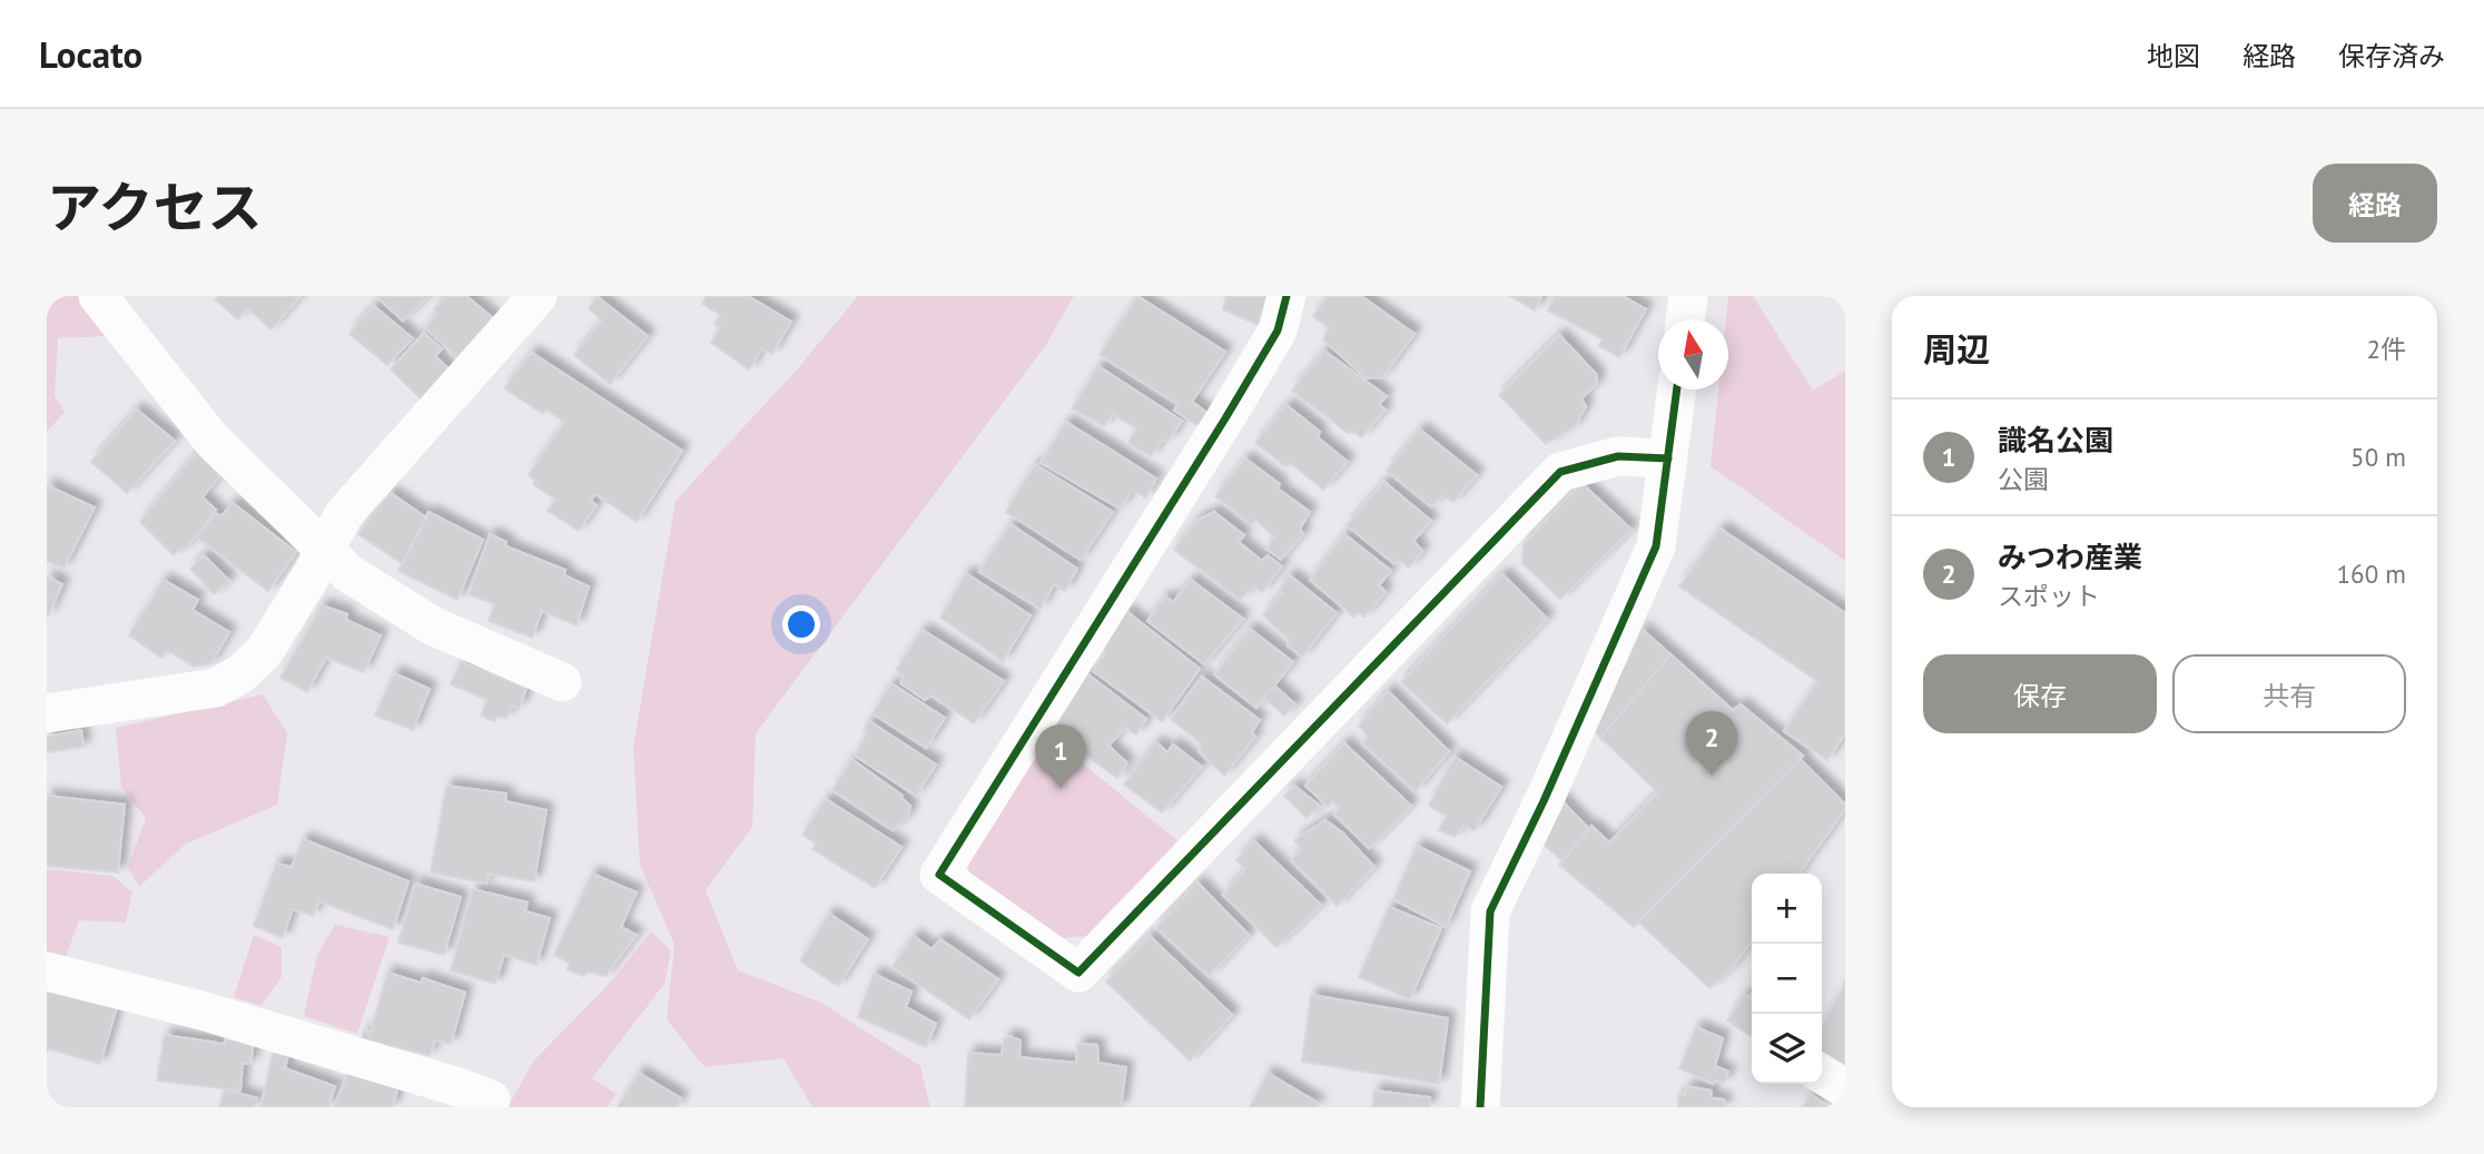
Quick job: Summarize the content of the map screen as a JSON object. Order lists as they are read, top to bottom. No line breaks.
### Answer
{"north":"top","page":{"header":"Locato","nav":["地図","経路","保存済み"],"title":"アクセス","buttons":["経路",["保存","共有"]],"heading":["周辺","2件"],"list":[{"mark":"1","name":"識名公園","note":"公園","value":"50 m"},{"mark":"2","name":"みつわ産業","note":"スポット","value":"160 m"}],"pins":["2","1"],"map_buttons":["+","−"]}}
